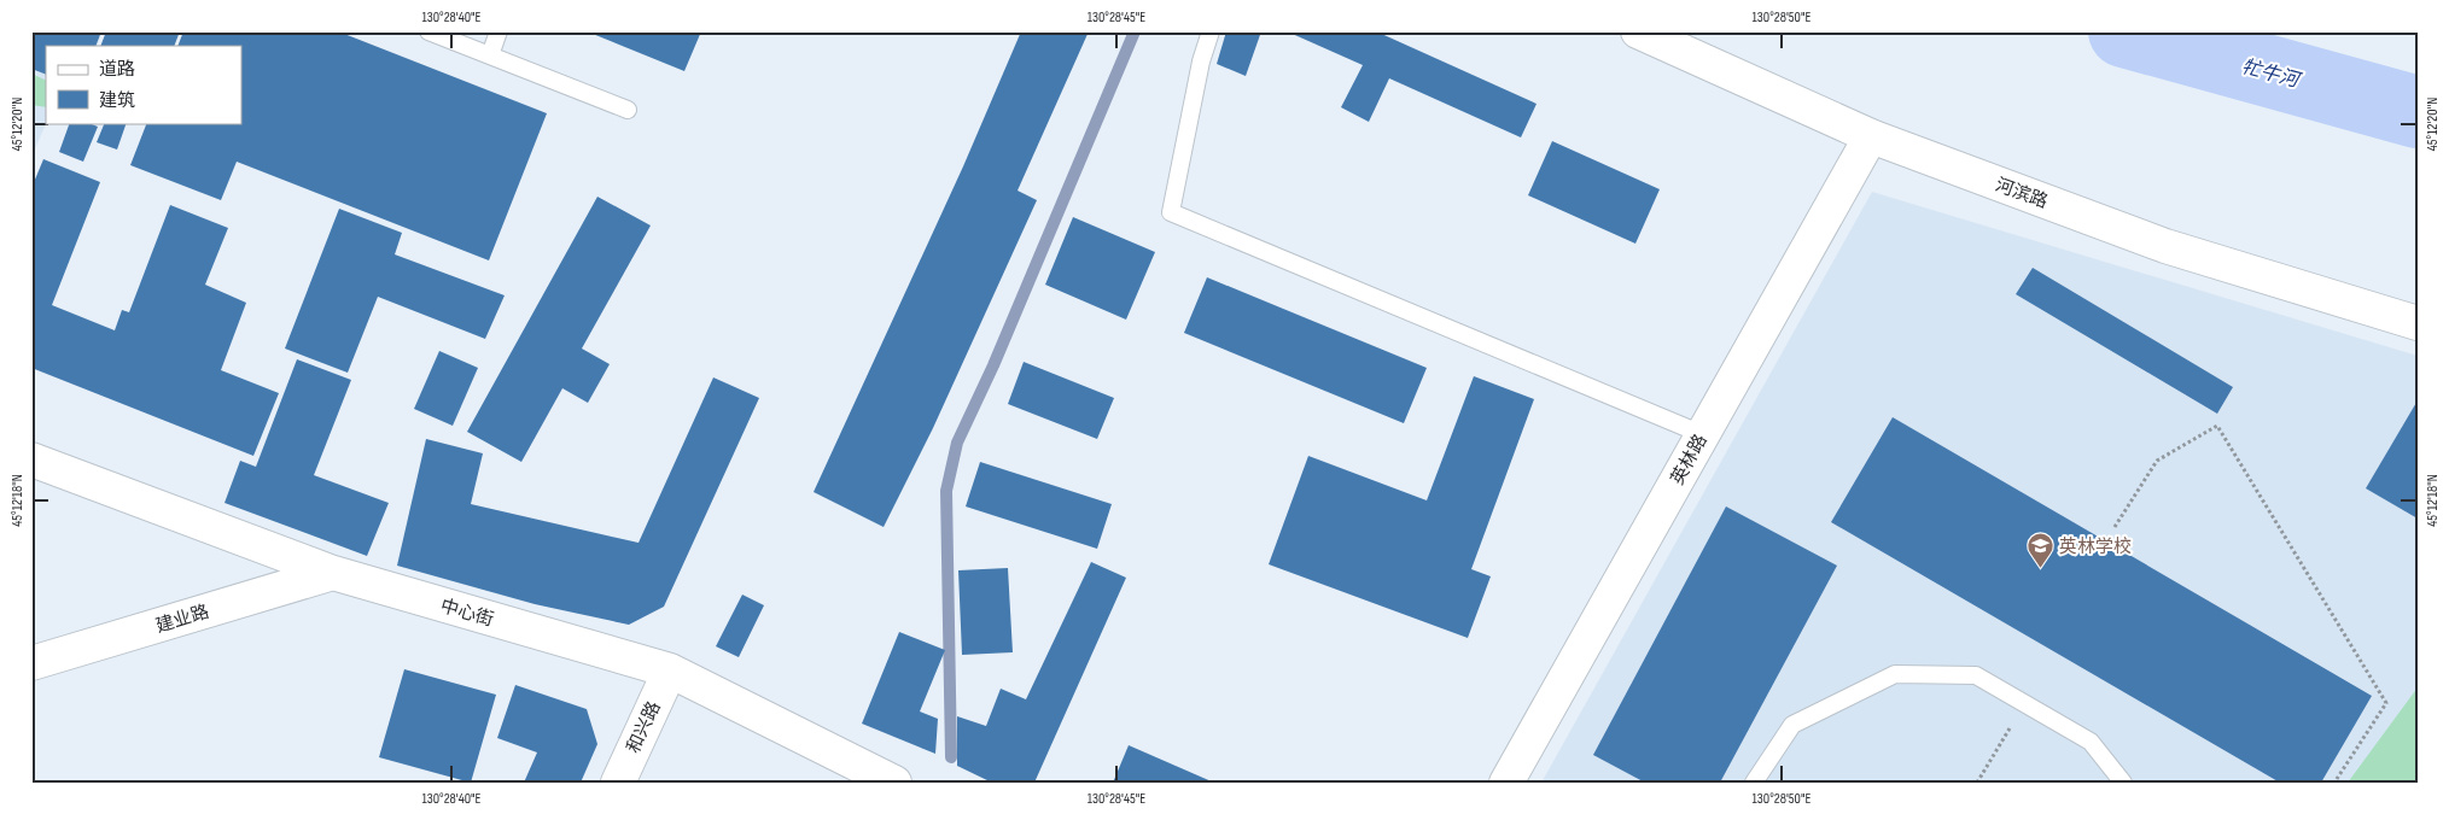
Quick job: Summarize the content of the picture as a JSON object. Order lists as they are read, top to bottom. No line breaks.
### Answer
{"streets":{"street":["河滨路","英林路","中心街","建业路","和兴路"]},"crossings":[["河滨路","英林路"],["中心街","建业路"],["中心街","和兴路"]],"water":["牤牛河"],"places":{"school or university":["英林学校"]},"legend":["道路","建筑"],"coordinates":["130°28'40\"E","130°28'45\"E","130°28'50\"E","45°12'20\"N","45°12'18\"N"]}
